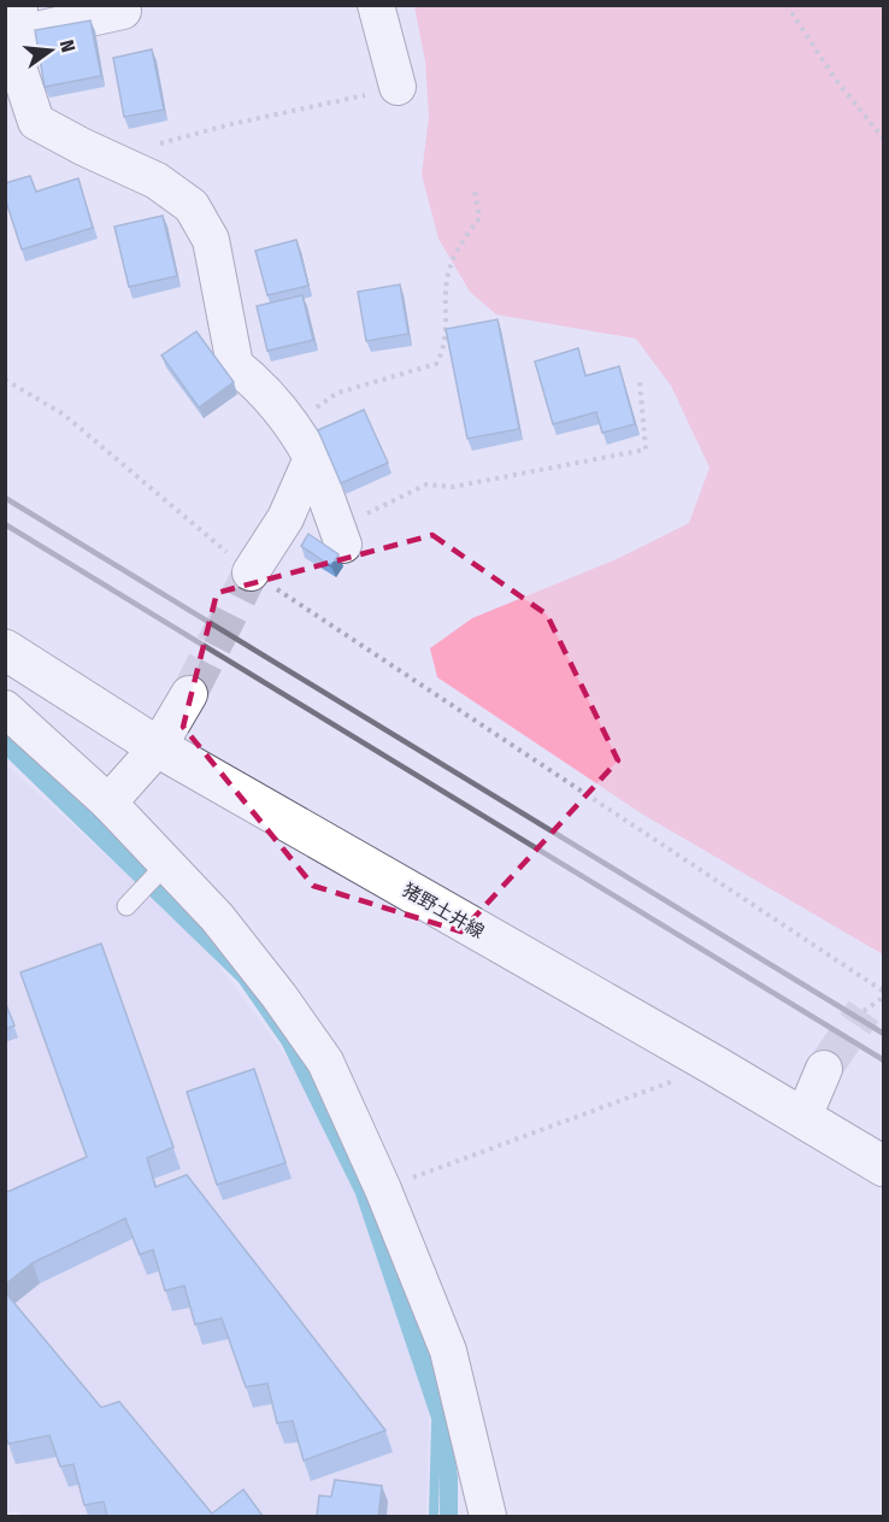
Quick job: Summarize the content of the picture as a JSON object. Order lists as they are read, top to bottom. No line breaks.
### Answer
{"streets":{"main road":["猪野土井線"]},"north":"right"}
